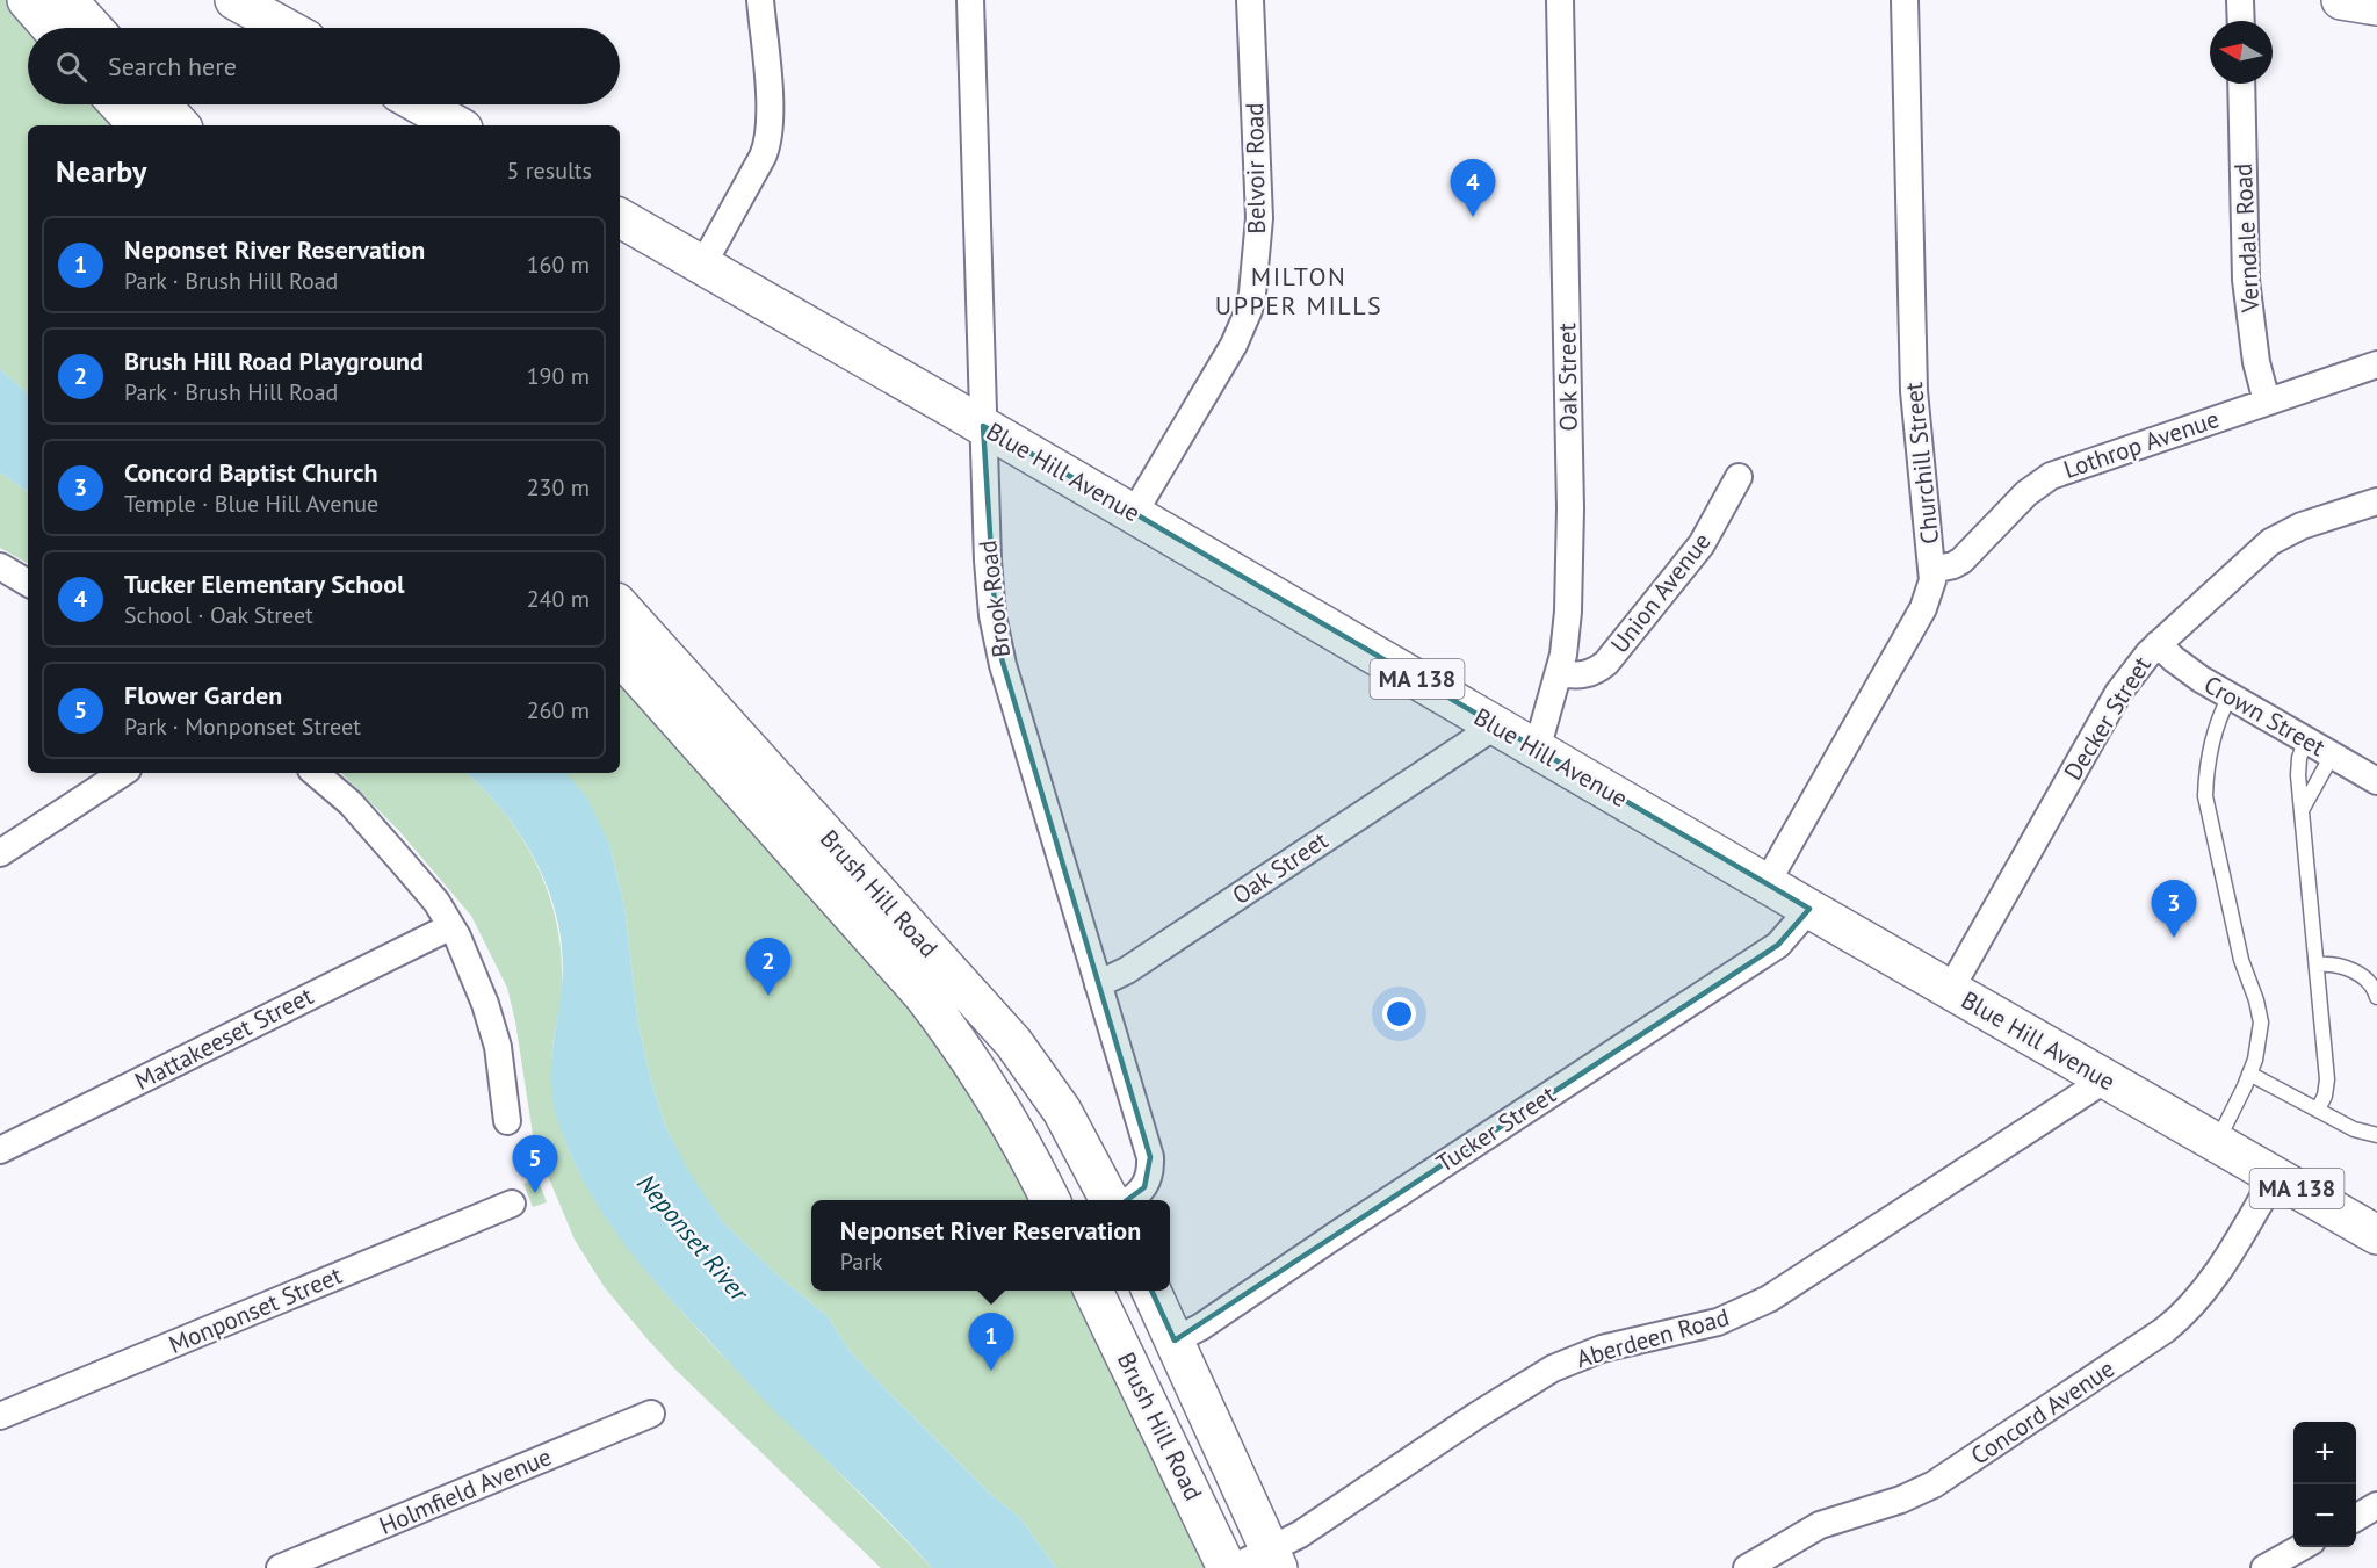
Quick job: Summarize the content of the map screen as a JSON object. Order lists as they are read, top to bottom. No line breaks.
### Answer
{"streets":{"main road":["Blue Hill Avenue","MA 138","Brush Hill Road"],"street":["Belvoir Road","Verndale Road","Oak Street","Lothrop Avenue","Churchill Street","Union Avenue","Brook Road","Crown Street","Decker Street","Mattakeeset Street","Tucker Street","Monponset Street","Aberdeen Road","Concord Avenue","Holmfield Avenue"]},"crossings":[["Belvoir Road","Blue Hill Avenue"],["Verndale Road","Lothrop Avenue"],["Oak Street","Blue Hill Avenue"],["Oak Street","Union Avenue"],["Oak Street","Brook Road"],["Lothrop Avenue","Churchill Street"],["Churchill Street","Blue Hill Avenue"],["Blue Hill Avenue","Brook Road"],["Blue Hill Avenue","Decker Street"],["Blue Hill Avenue","Tucker Street"],["Blue Hill Avenue","Aberdeen Road"],["Blue Hill Avenue","Concord Avenue"],["Crown Street","Decker Street"],["Brush Hill Road","Tucker Street"],["Brush Hill Road","Aberdeen Road"]],"districts":["MILTON UPPER MILLS"],"water":["Neponset River"],"north":"left","page":{"search":"Search here","heading":["Nearby","5 results"],"pins":["4","3","2","5","1"],"list":[{"mark":"1","name":"Neponset River Reservation","note":"Park · Brush Hill Road","value":"160 m"},{"mark":"2","name":"Brush Hill Road Playground","note":"Park · Brush Hill Road","value":"190 m"},{"mark":"3","name":"Concord Baptist Church","note":"Temple · Blue Hill Avenue","value":"230 m"},{"mark":"4","name":"Tucker Elementary School","note":"School · Oak Street","value":"240 m"},{"mark":"5","name":"Flower Garden","note":"Park · Monponset Street","value":"260 m"}],"popup":["Neponset River Reservation","Park"],"map_buttons":["+","−"]}}
